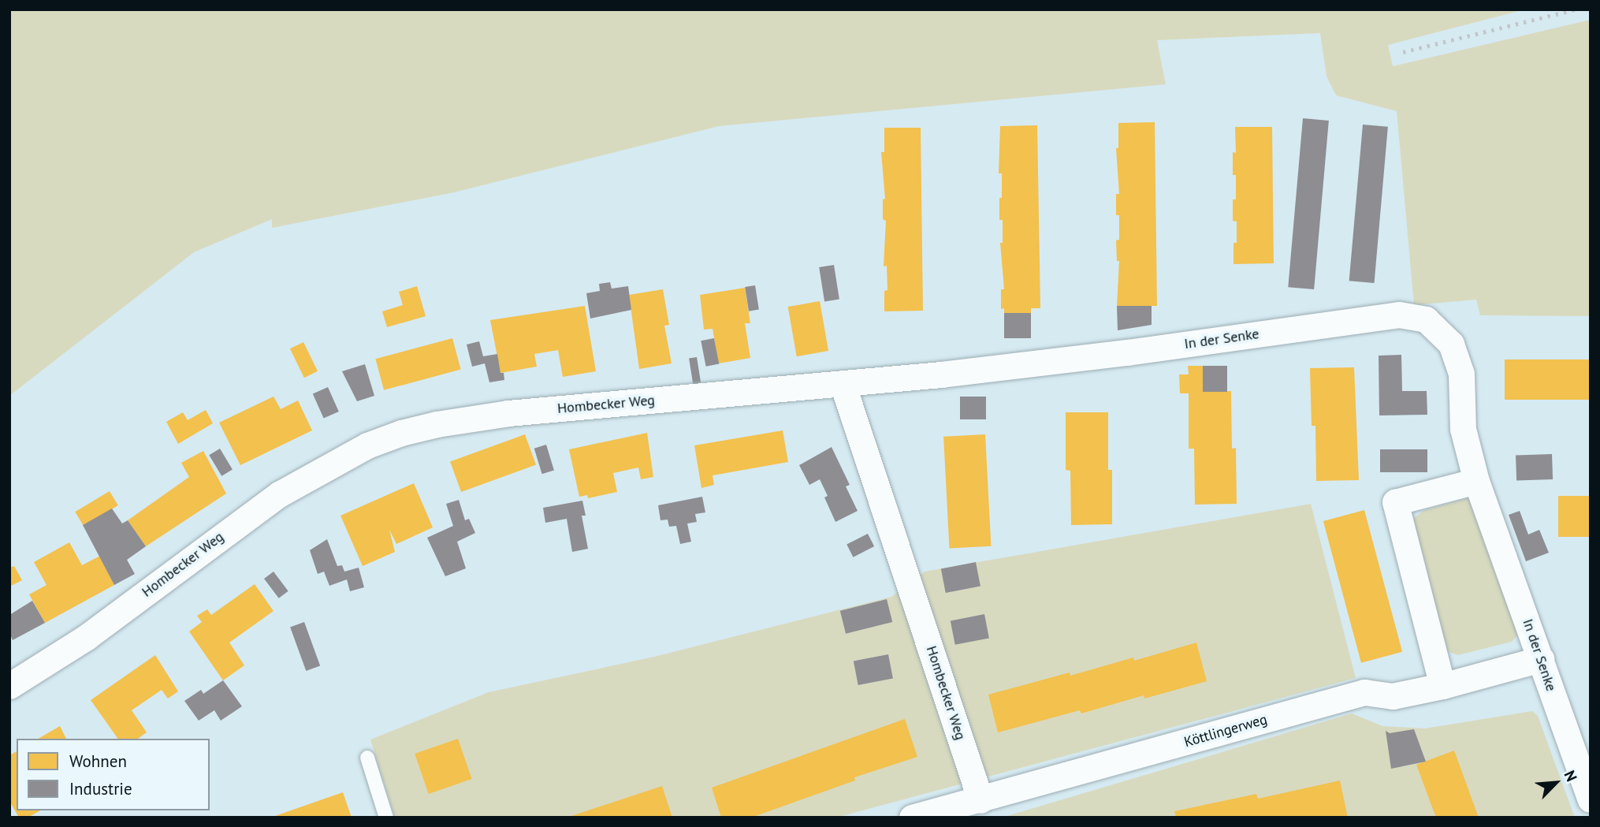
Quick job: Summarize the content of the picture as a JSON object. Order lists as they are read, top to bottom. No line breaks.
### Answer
{"streets":{"street":["In der Senke","Hombecker Weg","Köttlingerweg"]},"crossings":[["In der Senke","Hombecker Weg"],["In der Senke","Köttlingerweg"],["Hombecker Weg","Köttlingerweg"]],"legend":["Wohnen","Industrie"],"north":"top right"}
